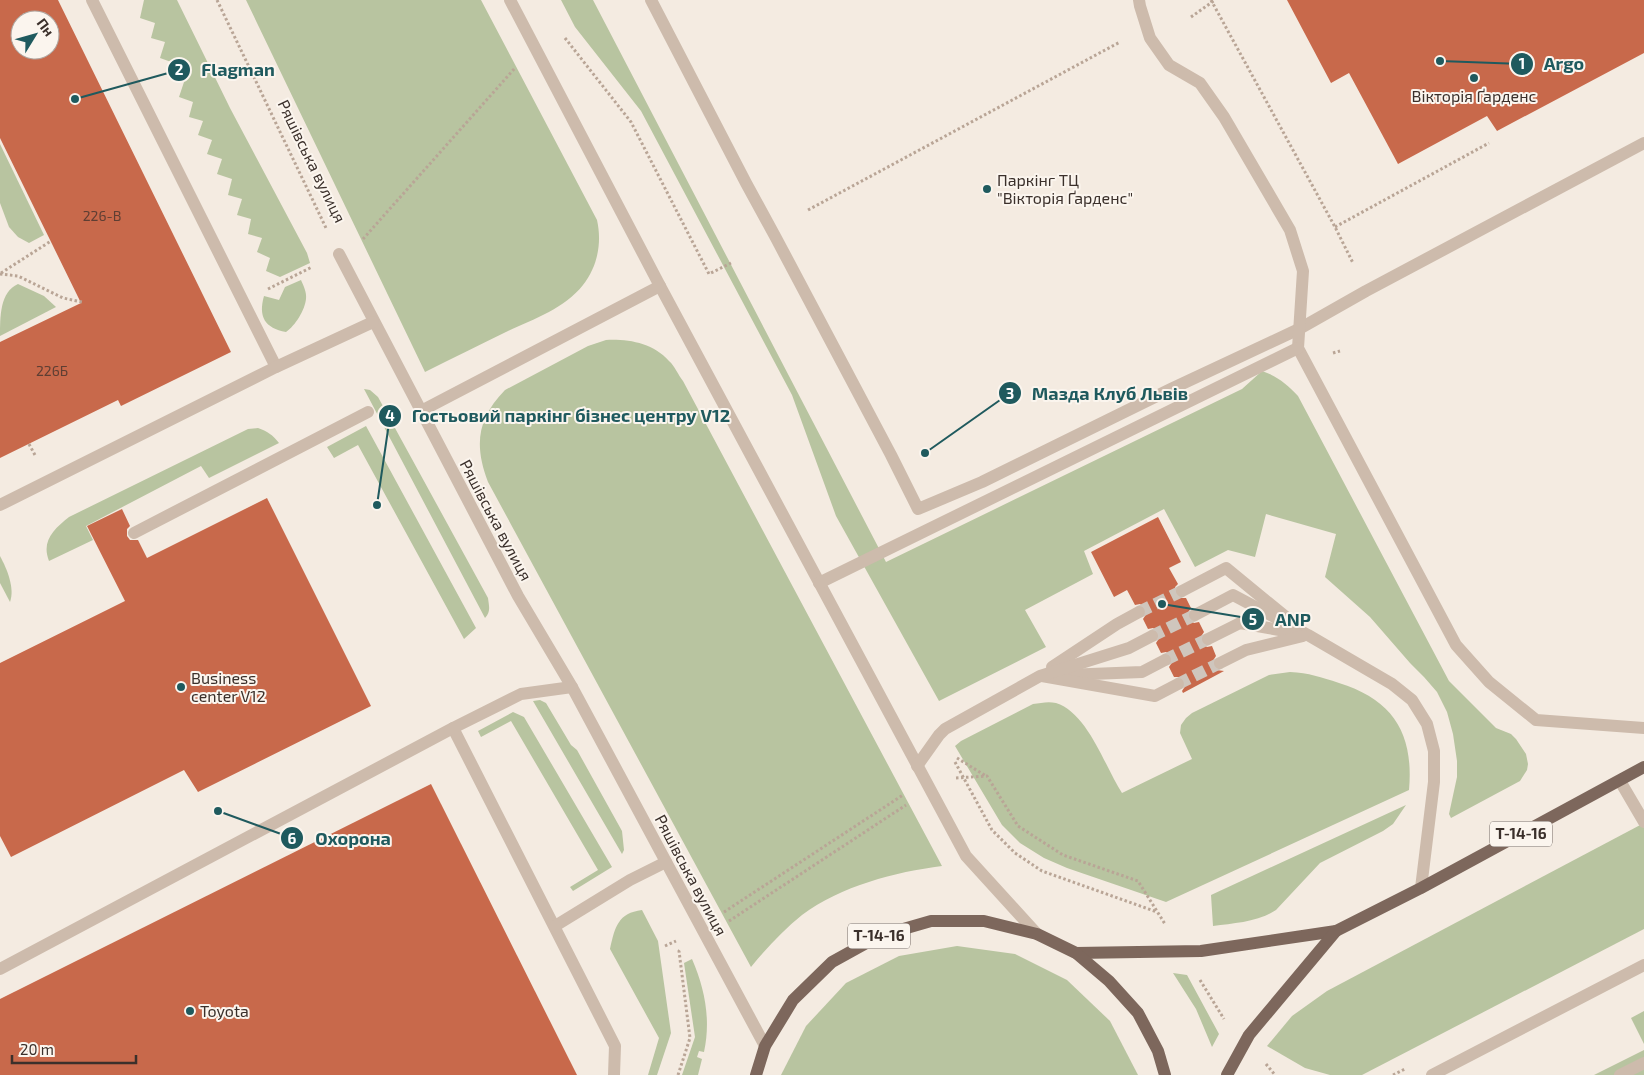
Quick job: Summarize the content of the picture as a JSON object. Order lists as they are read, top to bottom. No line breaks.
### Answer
{"streets":{"main road":["Т-14-16"],"street":["Ряшівська вулиця"]},"crossings":[["Ряшівська вулиця","Т-14-16"]],"places":["Argo","Вікторія Ґарденс","Flagman","Паркінг ТЦ \"Вікторія Ґарденс\"","Мазда Клуб Львів","Гостьовий паркінг бізнес центру V12","ANP","Business center V12","Охорона","Toyota"],"house_numbers":["226-В","226Б"],"scale_bar":"20 m","north":"top right"}
